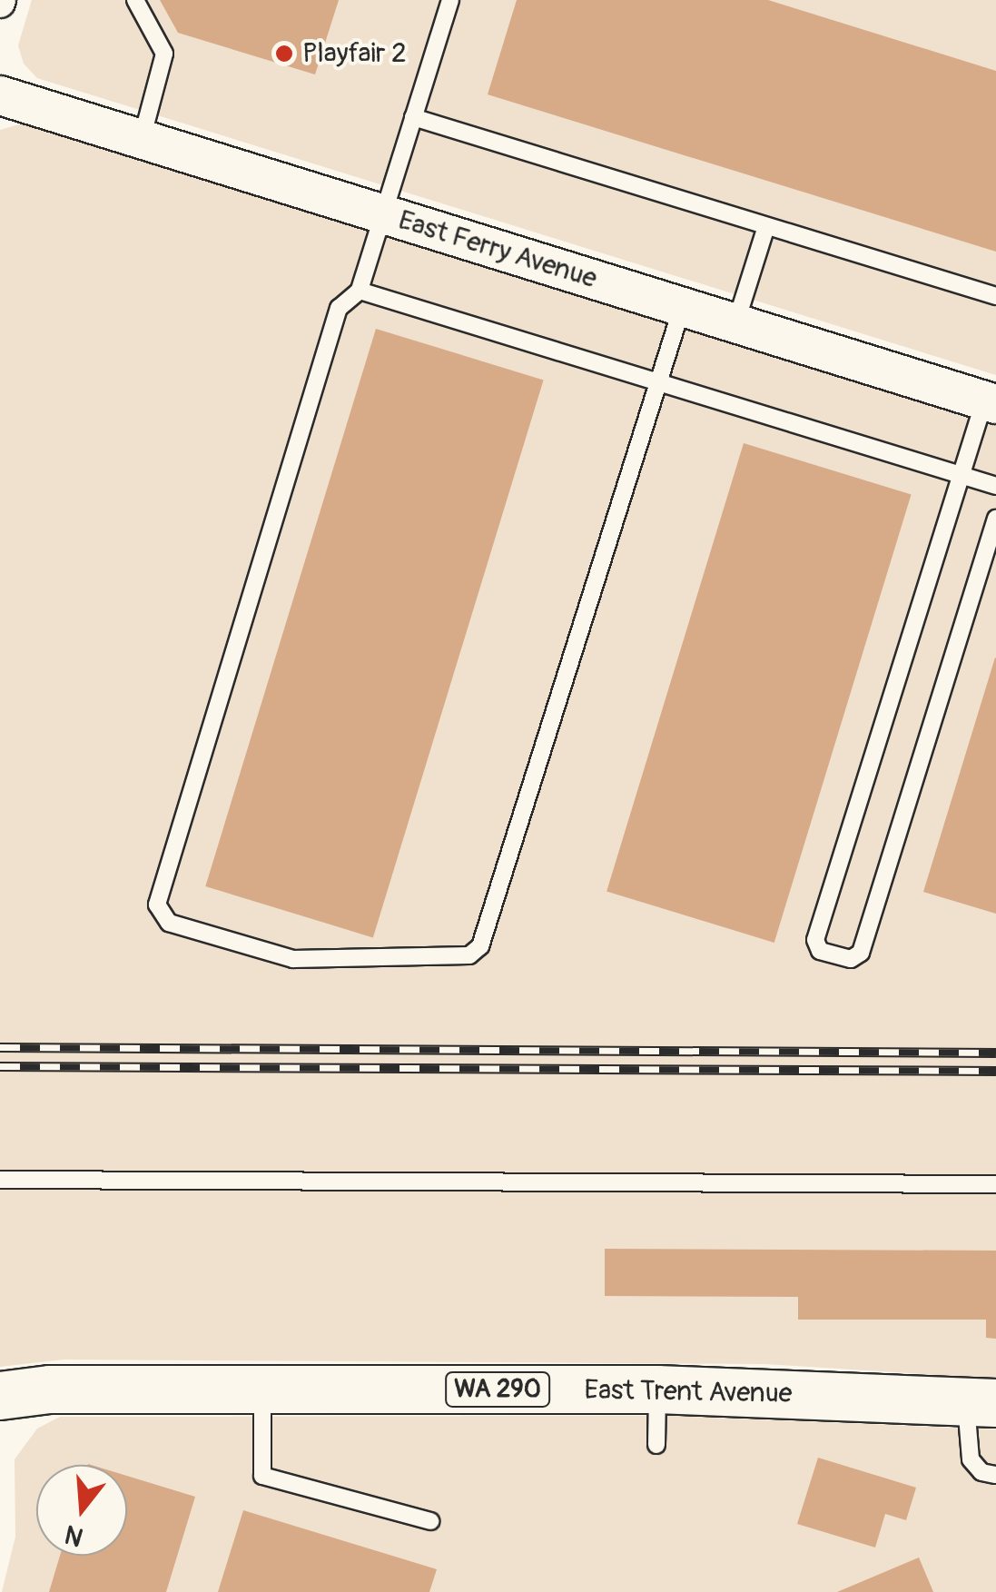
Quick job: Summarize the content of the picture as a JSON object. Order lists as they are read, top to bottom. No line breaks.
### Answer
{"streets":{"main road":["WA 290","East Trent Avenue"],"street":["East Ferry Avenue"]},"places":["Playfair 2"],"north":"bottom"}
